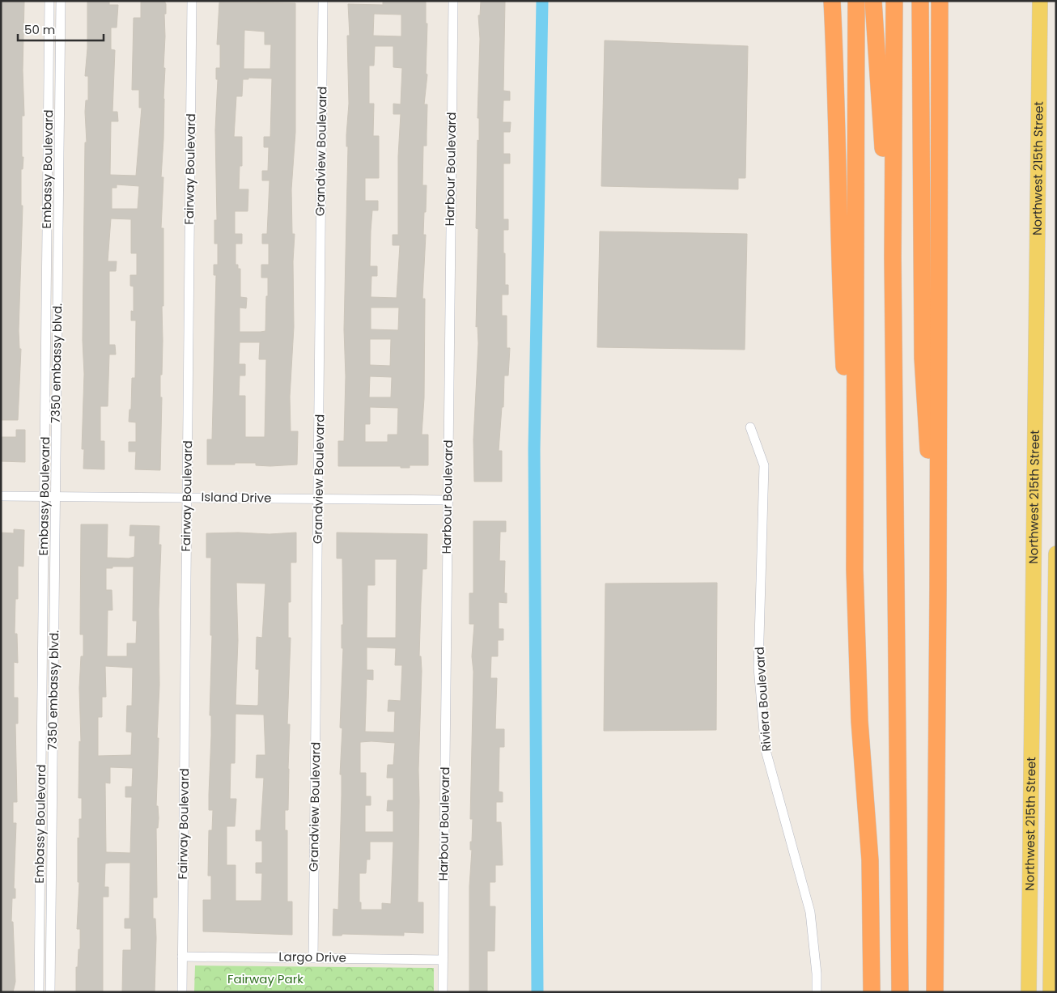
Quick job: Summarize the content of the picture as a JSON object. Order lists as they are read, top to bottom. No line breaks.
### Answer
{"streets":{"main road":["Northwest 215th Street"],"street":["Grandview Boulevard","Embassy Boulevard","Fairway Boulevard","Harbour Boulevard","7350 embassy blvd.","Island Drive","Riviera Boulevard","Largo Drive"]},"crossings":[["Grandview Boulevard","Island Drive"],["Grandview Boulevard","Largo Drive"],["Embassy Boulevard","Island Drive"],["Fairway Boulevard","Island Drive"],["Fairway Boulevard","Largo Drive"],["Harbour Boulevard","Island Drive"],["Harbour Boulevard","Largo Drive"],["7350 embassy blvd.","Island Drive"]],"parks":["Fairway Park"],"scale_bar":"50 m"}
